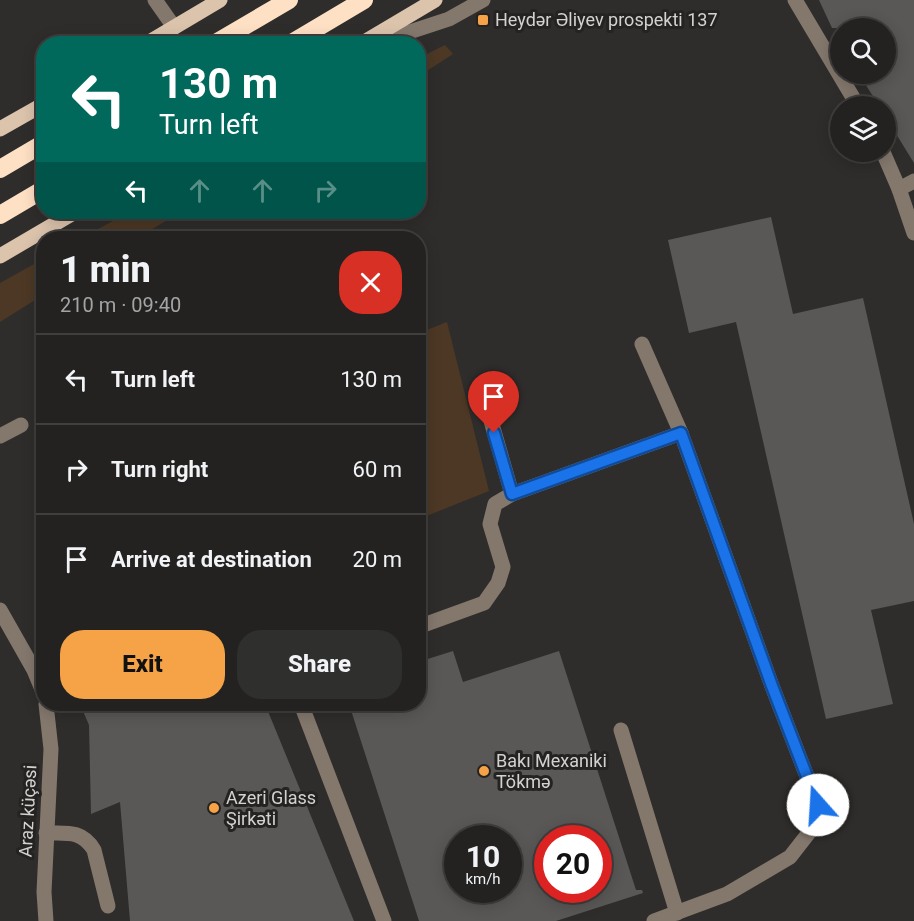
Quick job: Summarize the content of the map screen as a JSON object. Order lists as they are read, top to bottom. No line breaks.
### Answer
{"streets":{"street":["Araz küçəsi"]},"places":{"transit":["Heydər Əliyev prospekti 137"],"other":["Bakı Mexaniki Tökmə","Azeri Glass Şirkəti"]},"page":{"turn":["130 m","Turn left"],"heading":["1 min","210 m · 09:40"],"list":[{"name":"Turn left","value":"130 m"},{"name":"Turn right","value":"60 m"},{"name":"Arrive at destination","value":"20 m"}],"buttons":["Exit","Share"],"speed":"10 km/h","limit":"20"}}
